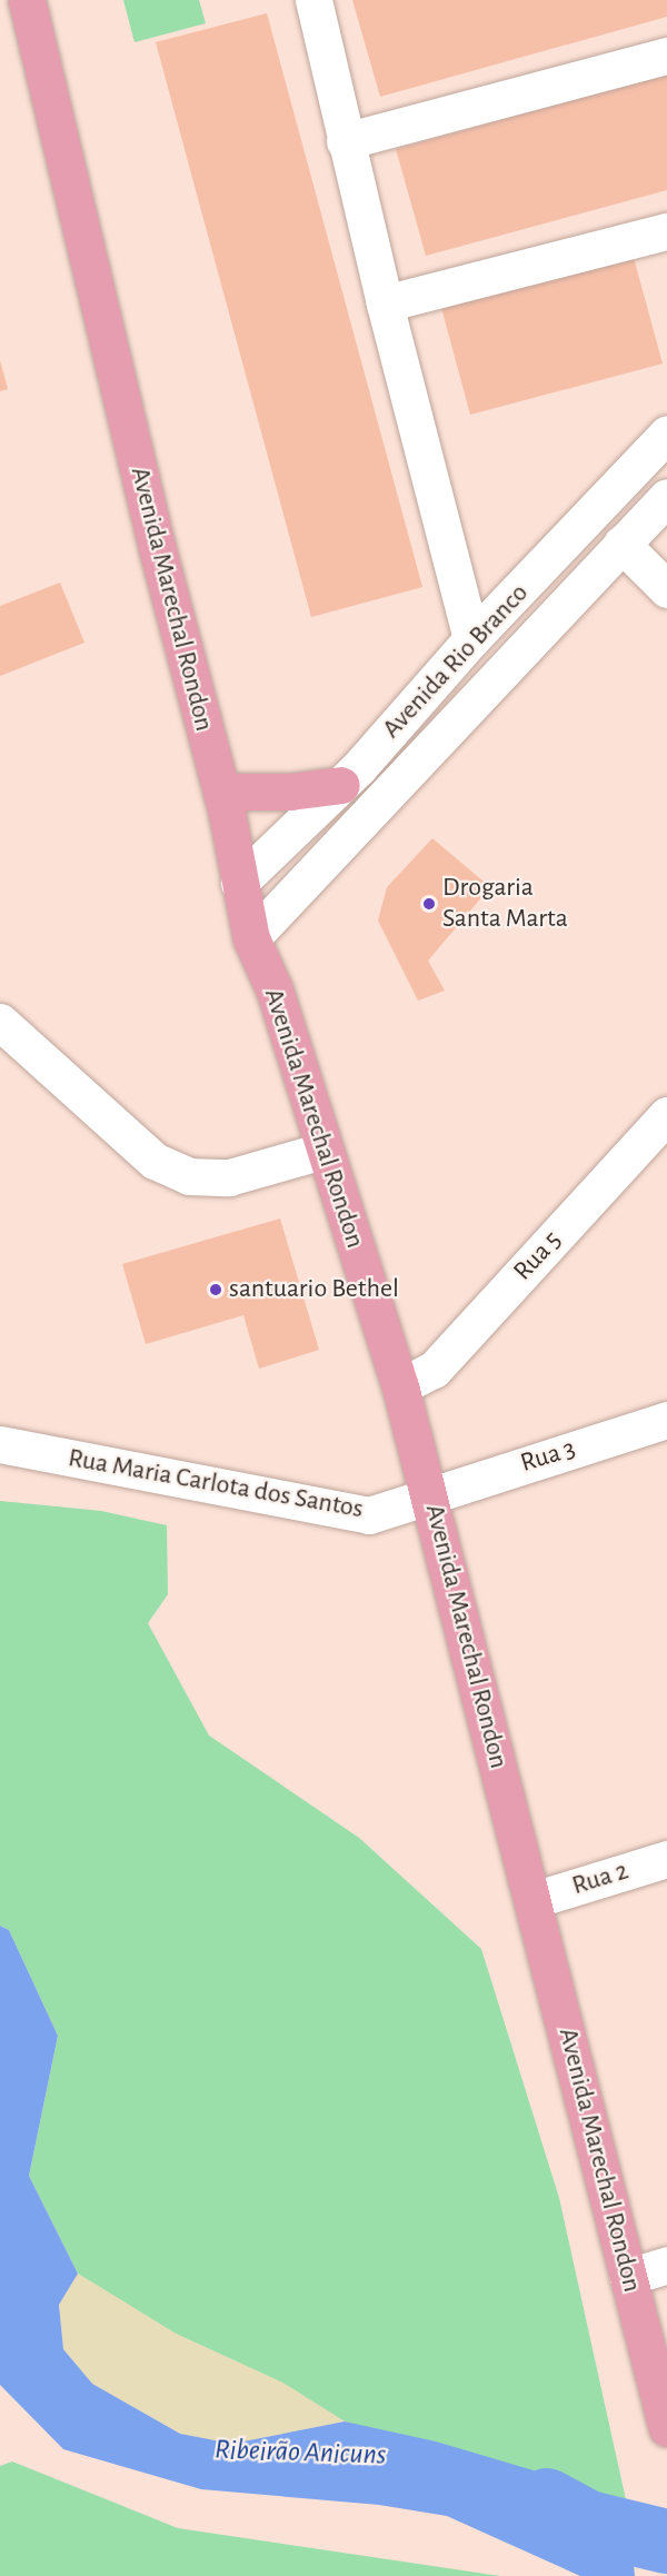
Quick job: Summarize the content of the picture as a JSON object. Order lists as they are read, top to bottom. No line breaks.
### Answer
{"streets":{"main road":["Avenida Marechal Rondon"],"street":["Avenida Rio Branco","Rua 5","Rua 3","Rua Maria Carlota dos Santos","Rua 2"]},"crossings":[["Avenida Marechal Rondon","Avenida Rio Branco"],["Avenida Marechal Rondon","Rua 5"],["Avenida Marechal Rondon","Rua 3"],["Avenida Marechal Rondon","Rua Maria Carlota dos Santos"],["Avenida Marechal Rondon","Rua 2"],["Rua 3","Rua Maria Carlota dos Santos"]],"water":["Ribeirão Anicuns"],"places":["Drogaria Santa Marta","santuario Bethel"]}
